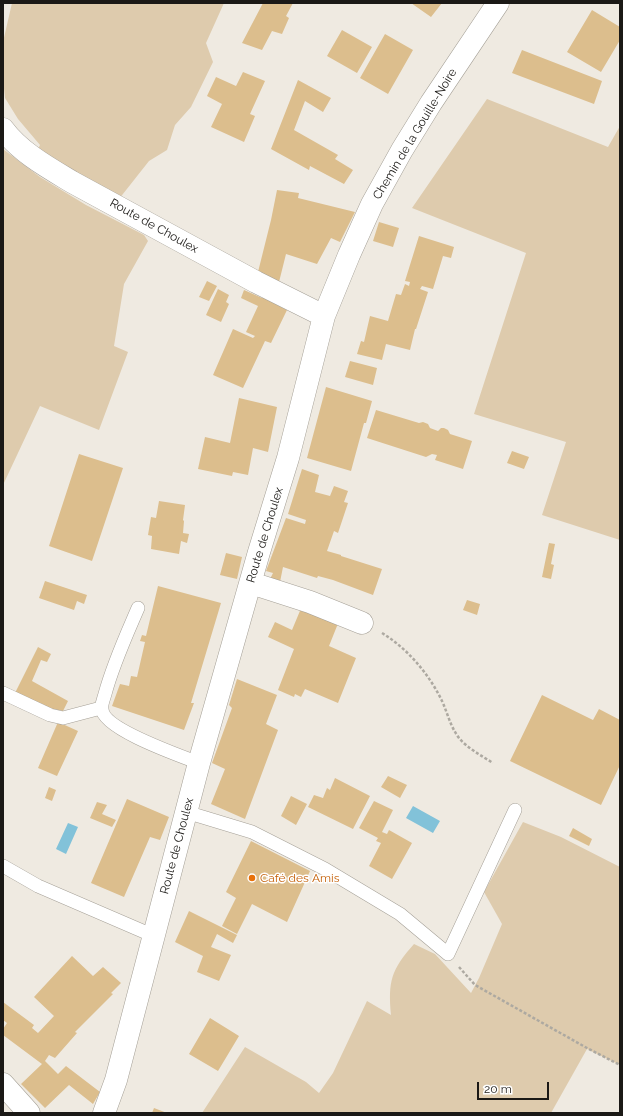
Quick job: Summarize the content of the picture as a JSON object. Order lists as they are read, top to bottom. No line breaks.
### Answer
{"streets":{"street":["Chemin de la Gouille-Noire","Route de Choulex"]},"crossings":[["Chemin de la Gouille-Noire","Route de Choulex"]],"places":["Café des Amis"],"scale_bar":"20 m"}
